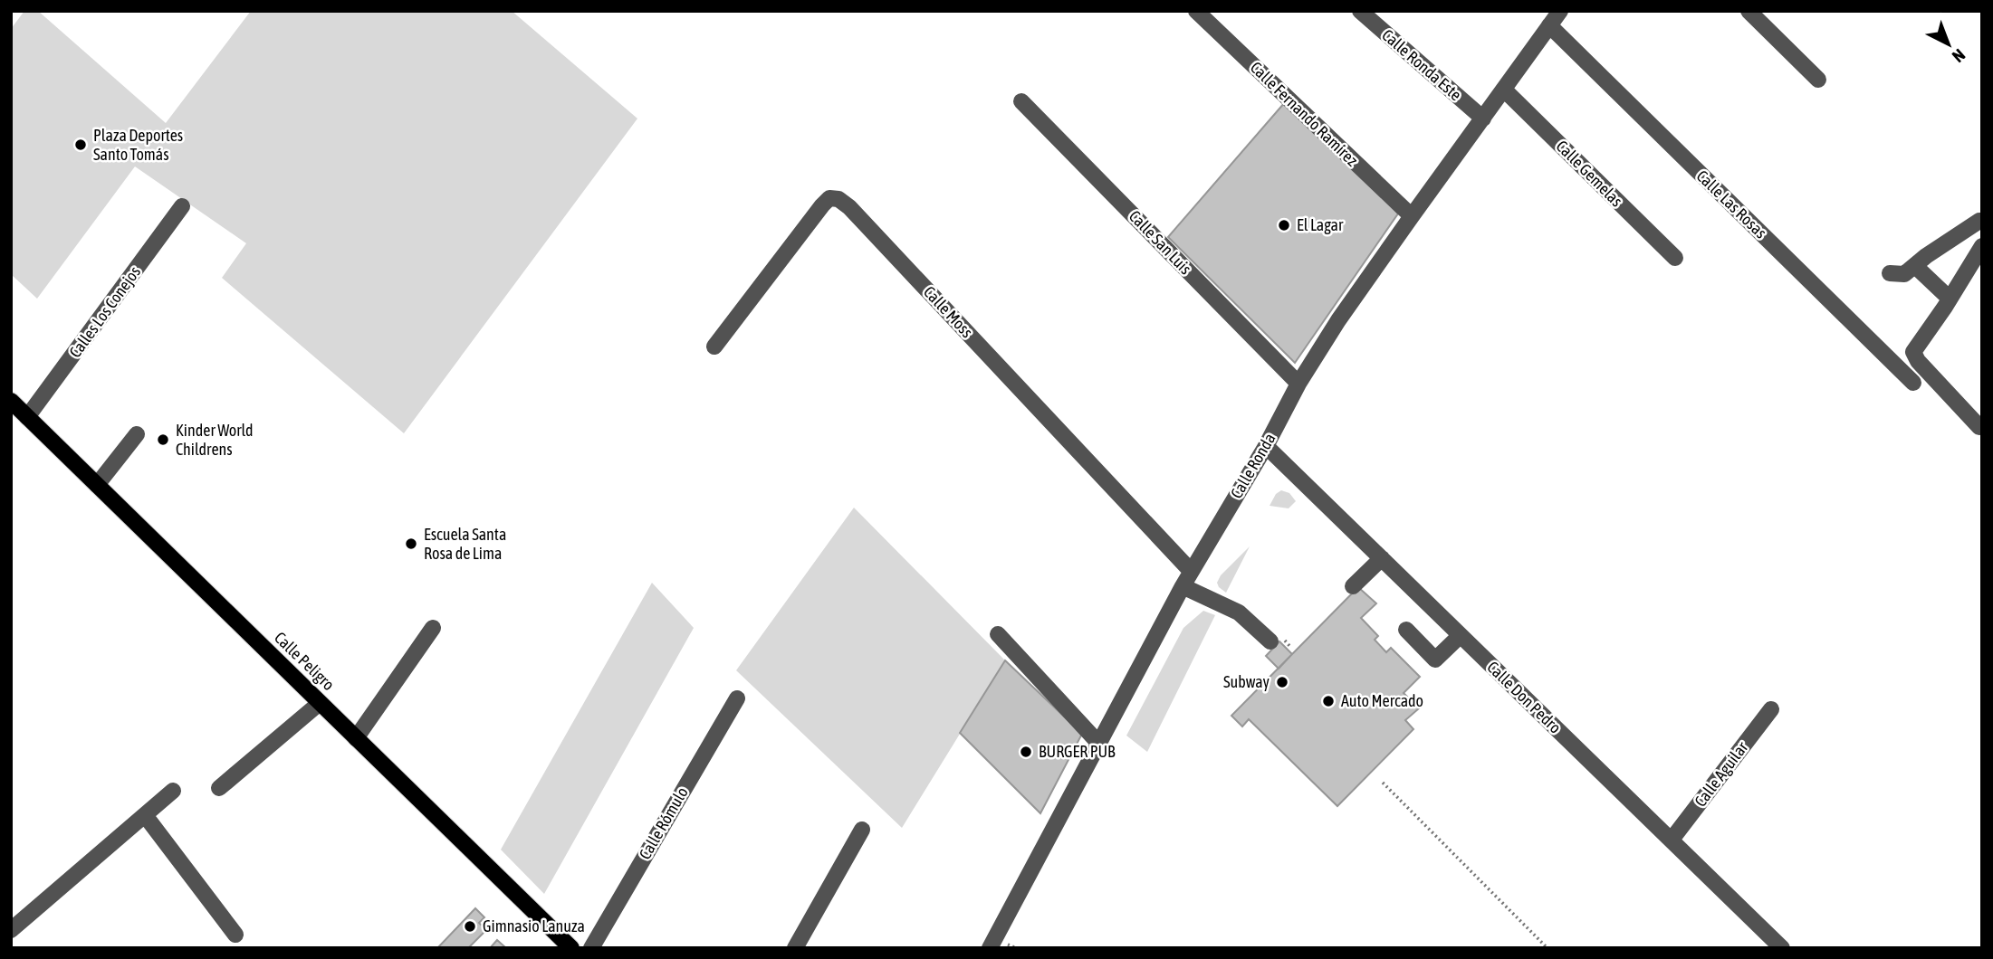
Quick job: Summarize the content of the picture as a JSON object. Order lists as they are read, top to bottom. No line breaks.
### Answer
{"streets":{"main road":["Calle Peligro"],"street":["Calle Ronda Este","Calle Fernando Ramírez","Calle Gemelas","Calle Las Rosas","Calle San Luis","Calles Los Conejos","Calle Moss","Calle Ronda","Calle Don Pedro","Calle Aguilar","Calle Rómulo"]},"crossings":[["Calle Ronda Este","Calle Ronda"],["Calle Fernando Ramírez","Calle Ronda"],["Calle Gemelas","Calle Ronda"],["Calle Las Rosas","Calle Ronda"],["Calle San Luis","Calle Ronda"],["Calles Los Conejos","Calle Peligro"],["Calle Moss","Calle Ronda"],["Calle Ronda","Calle Don Pedro"],["Calle Don Pedro","Calle Aguilar"]],"places":["Plaza Deportes Santo Tomás","El Lagar","Kinder World Childrens","Escuela Santa Rosa de Lima","Subway","Auto Mercado","BURGER PUB","Gimnasio Lanuza"],"north":"bottom right"}
